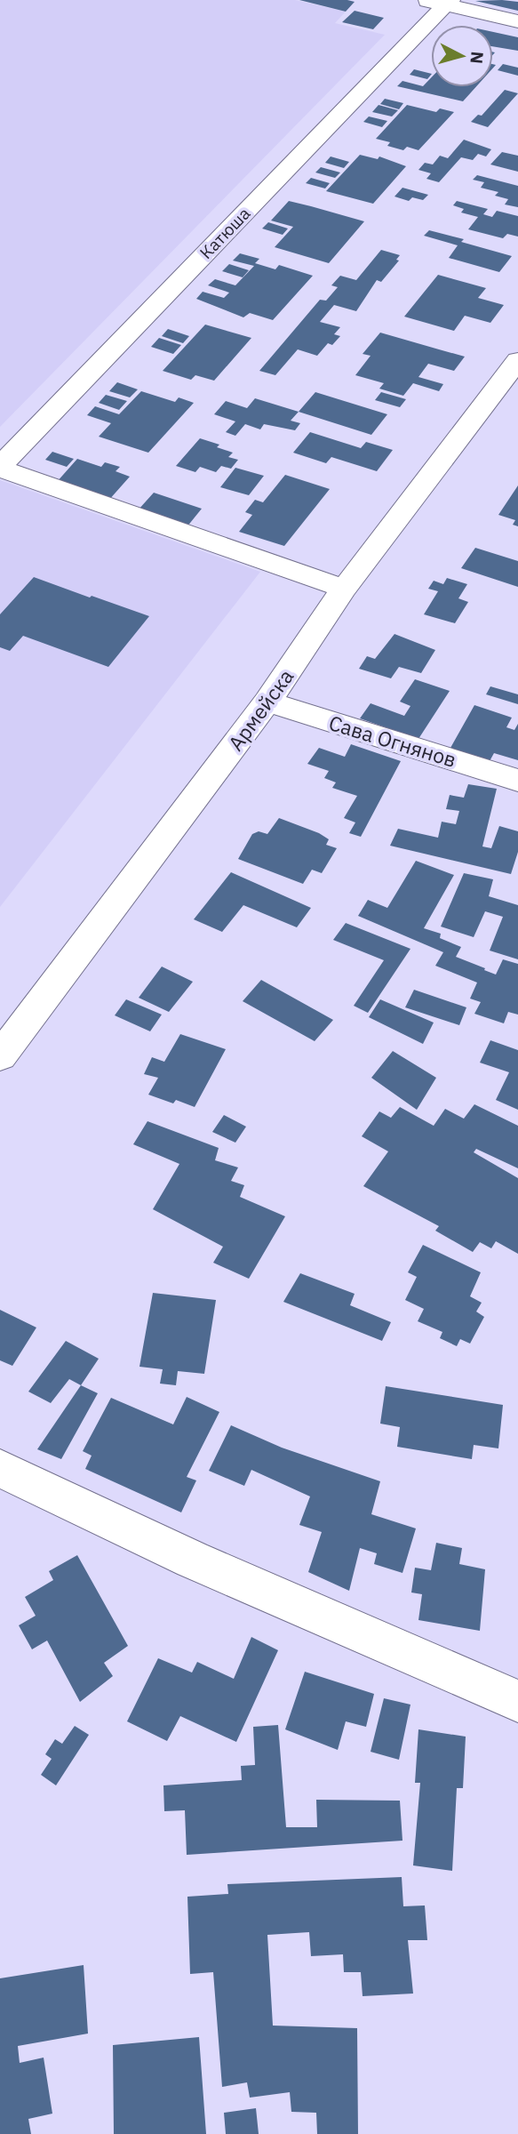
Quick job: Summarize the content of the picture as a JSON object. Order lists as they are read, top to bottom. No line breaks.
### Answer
{"streets":{"street":["Катюша","Армейска","Сава Огнянов"]},"crossings":[["Катюша","Армейска"],["Армейска","Сава Огнянов"]],"north":"right"}
